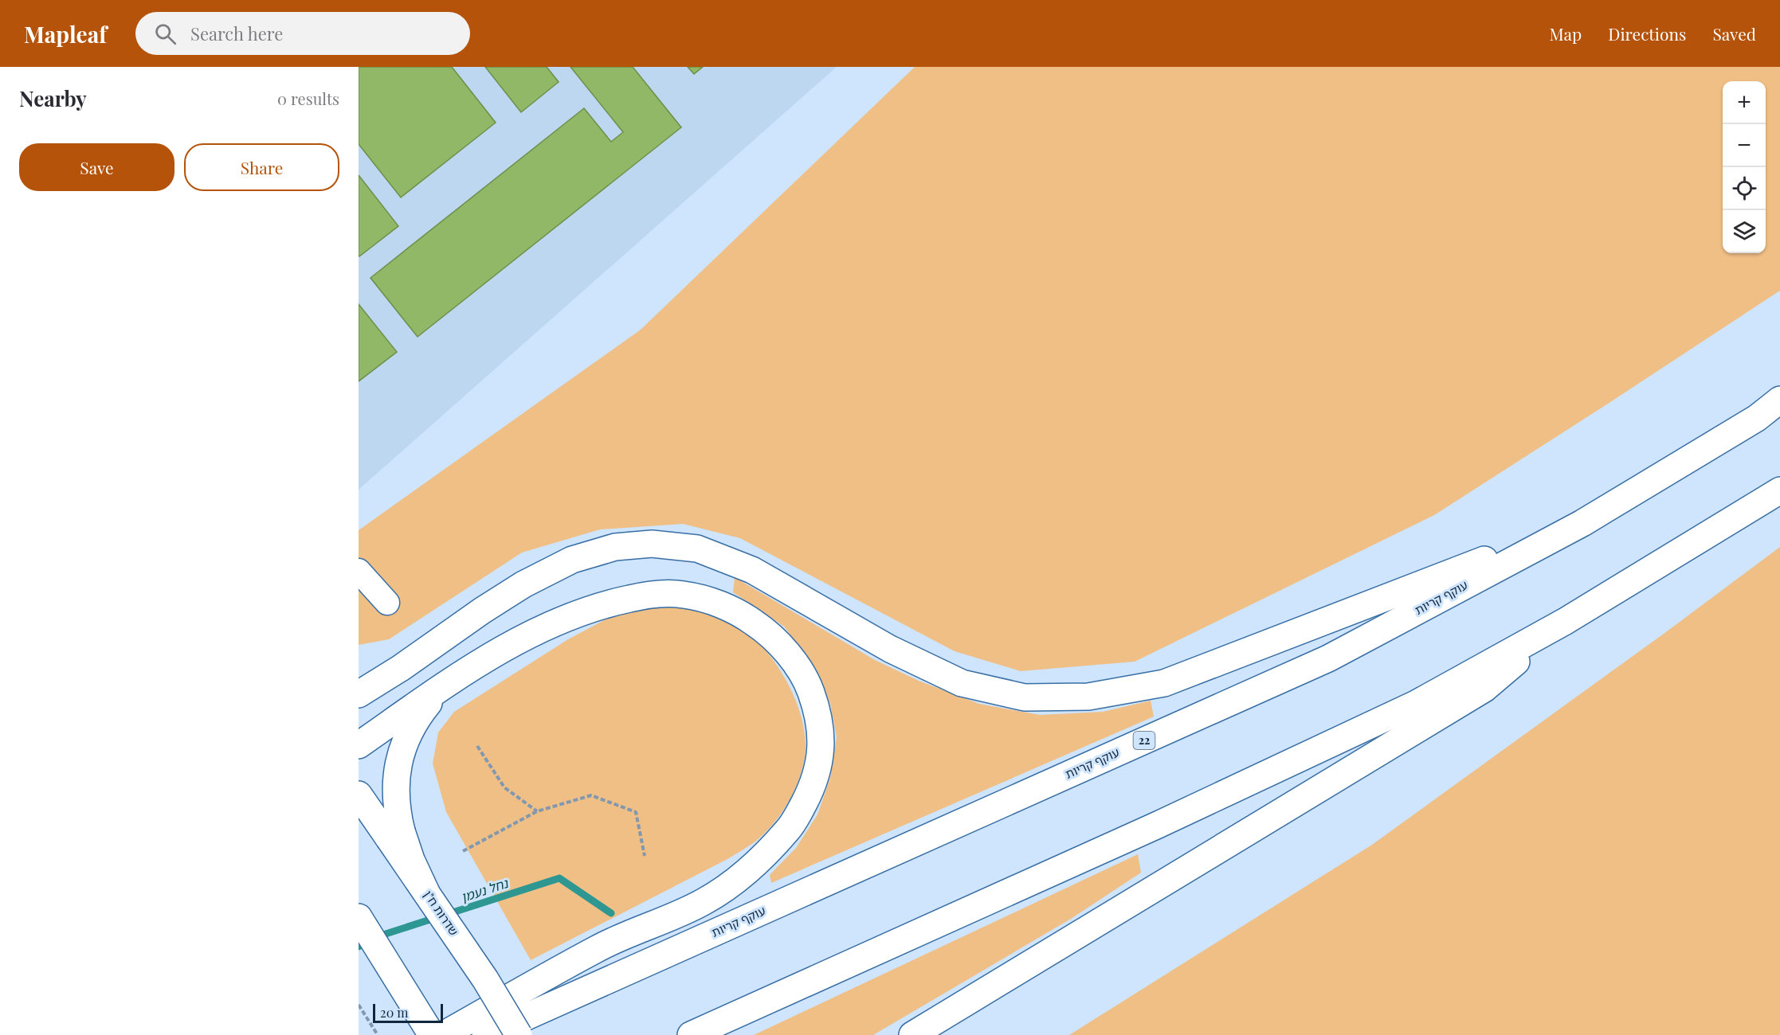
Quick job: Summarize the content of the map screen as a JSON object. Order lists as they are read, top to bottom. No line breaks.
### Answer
{"streets":{"main road":["עוקף קריות","22","שדרות ח\"ן"]},"water":["נחל נעמן"],"scale_bar":"20 m","page":{"header":"Mapleaf","search":"Search here","nav":["Map","Directions","Saved"],"heading":["Nearby","0 results"],"map_buttons":["+","−"],"buttons":["Save","Share"],"scale":"20 m"}}
